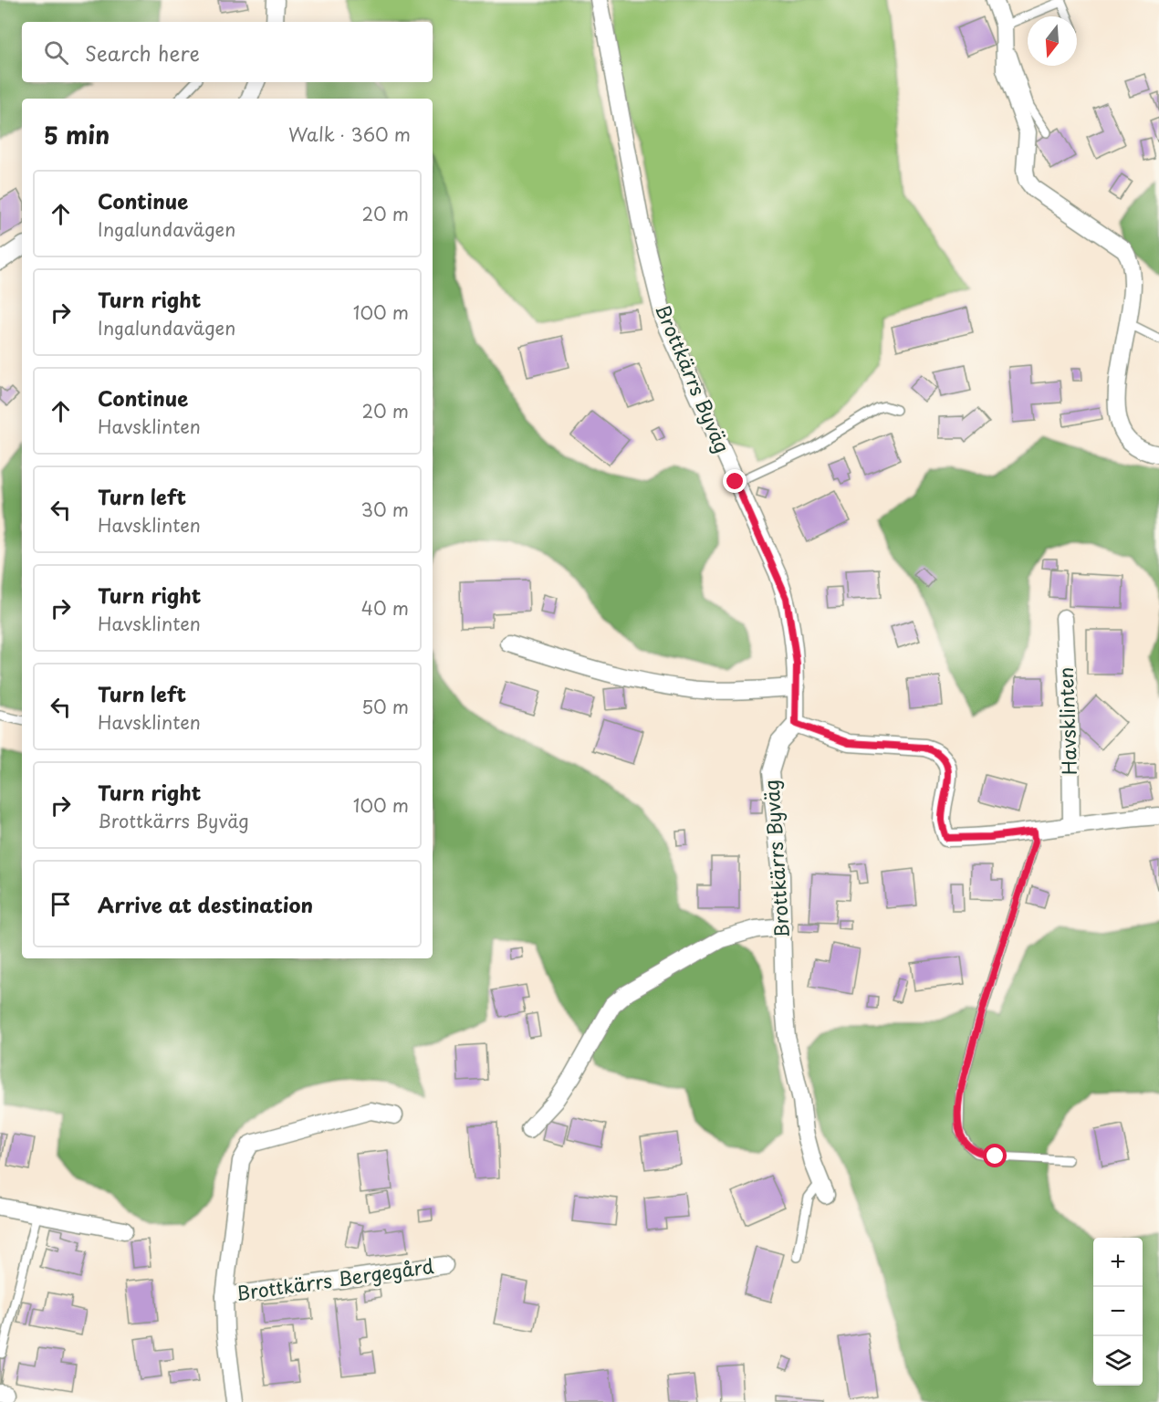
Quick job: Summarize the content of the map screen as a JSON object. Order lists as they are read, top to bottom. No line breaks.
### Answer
{"streets":{"street":["Brottkärrs Byväg","Havsklinten","Brottkärrs Bergegård"]},"north":"bottom","page":{"search":"Search here","heading":["5 min","Walk · 360 m"],"list":[["Continue","Ingalundavägen","20 m"],["Turn right","Ingalundavägen","100 m"],["Continue","Havsklinten","20 m"],["Turn left","Havsklinten","30 m"],["Turn right","Havsklinten","40 m"],["Turn left","Havsklinten","50 m"],["Turn right","Brottkärrs Byväg","100 m"],"Arrive at destination"],"map_buttons":["+","−"]}}
